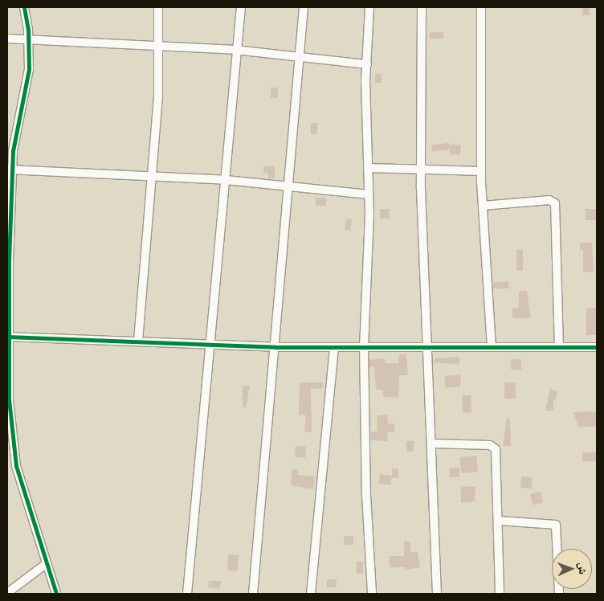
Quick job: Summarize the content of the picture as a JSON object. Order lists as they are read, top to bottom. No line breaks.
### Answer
{"north":"right"}
